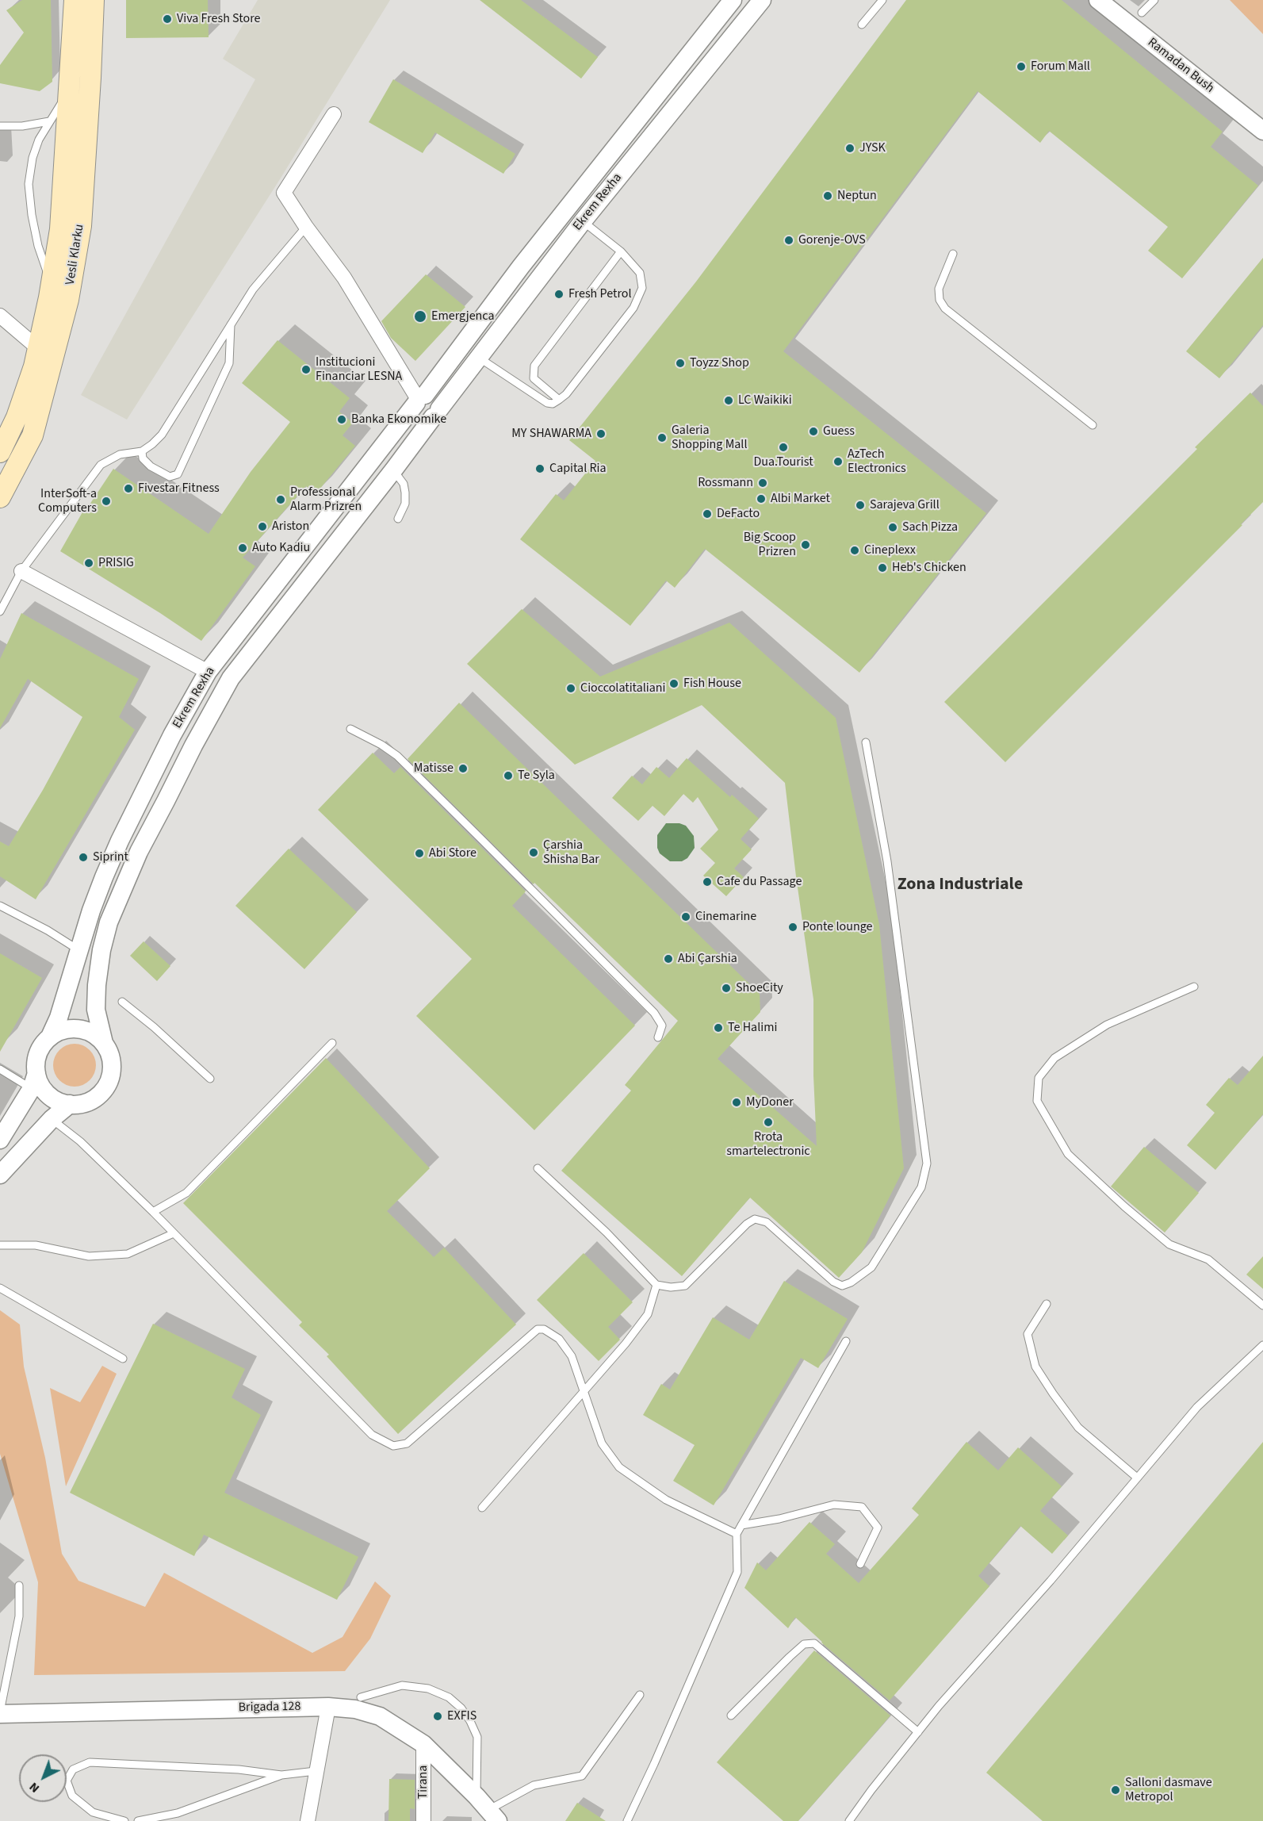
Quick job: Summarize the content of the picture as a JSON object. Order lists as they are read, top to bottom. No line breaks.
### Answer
{"streets":{"main road":["Vesli Klarku"],"street":["Ramadan Bush","Ekrem Rexha","Brigada 128","Tirana"]},"crossings":[["Brigada 128","Tirana"]],"districts":["Zona Industriale"],"places":["Viva Fresh Store","Forum Mall","JYSK","Neptun","Gorenje-OVS","Fresh Petrol","Emergjenca","Toyzz Shop","Institucioni Financiar LESNA","LC Waikiki","Banka Ekonomike","Guess","MY SHAWARMA","Galeria Shopping Mall","Dua.Tourist","AzTech Electronics","Capital Ria","Rossmann","Fivestar Fitness","Albi Market","Professional Alarm Prizren","InterSoft-a Computers","Sarajeva Grill","DeFacto","Ariston","Sach Pizza","Big Scoop Prizren","Auto Kadiu","Cineplexx","PRISIG","Heb's Chicken","Fish House","Cioccolatitaliani","Matisse","Te Syla","Çarshia Shisha Bar","Abi Store","Siprint","Cafe du Passage","Cinemarine","Ponte lounge","Abi Çarshia","ShoeCity","Te Halimi","MyDoner","Rrota smartelectronic","EXFIS","Salloni dasmave Metropol"],"north":"bottom left"}
